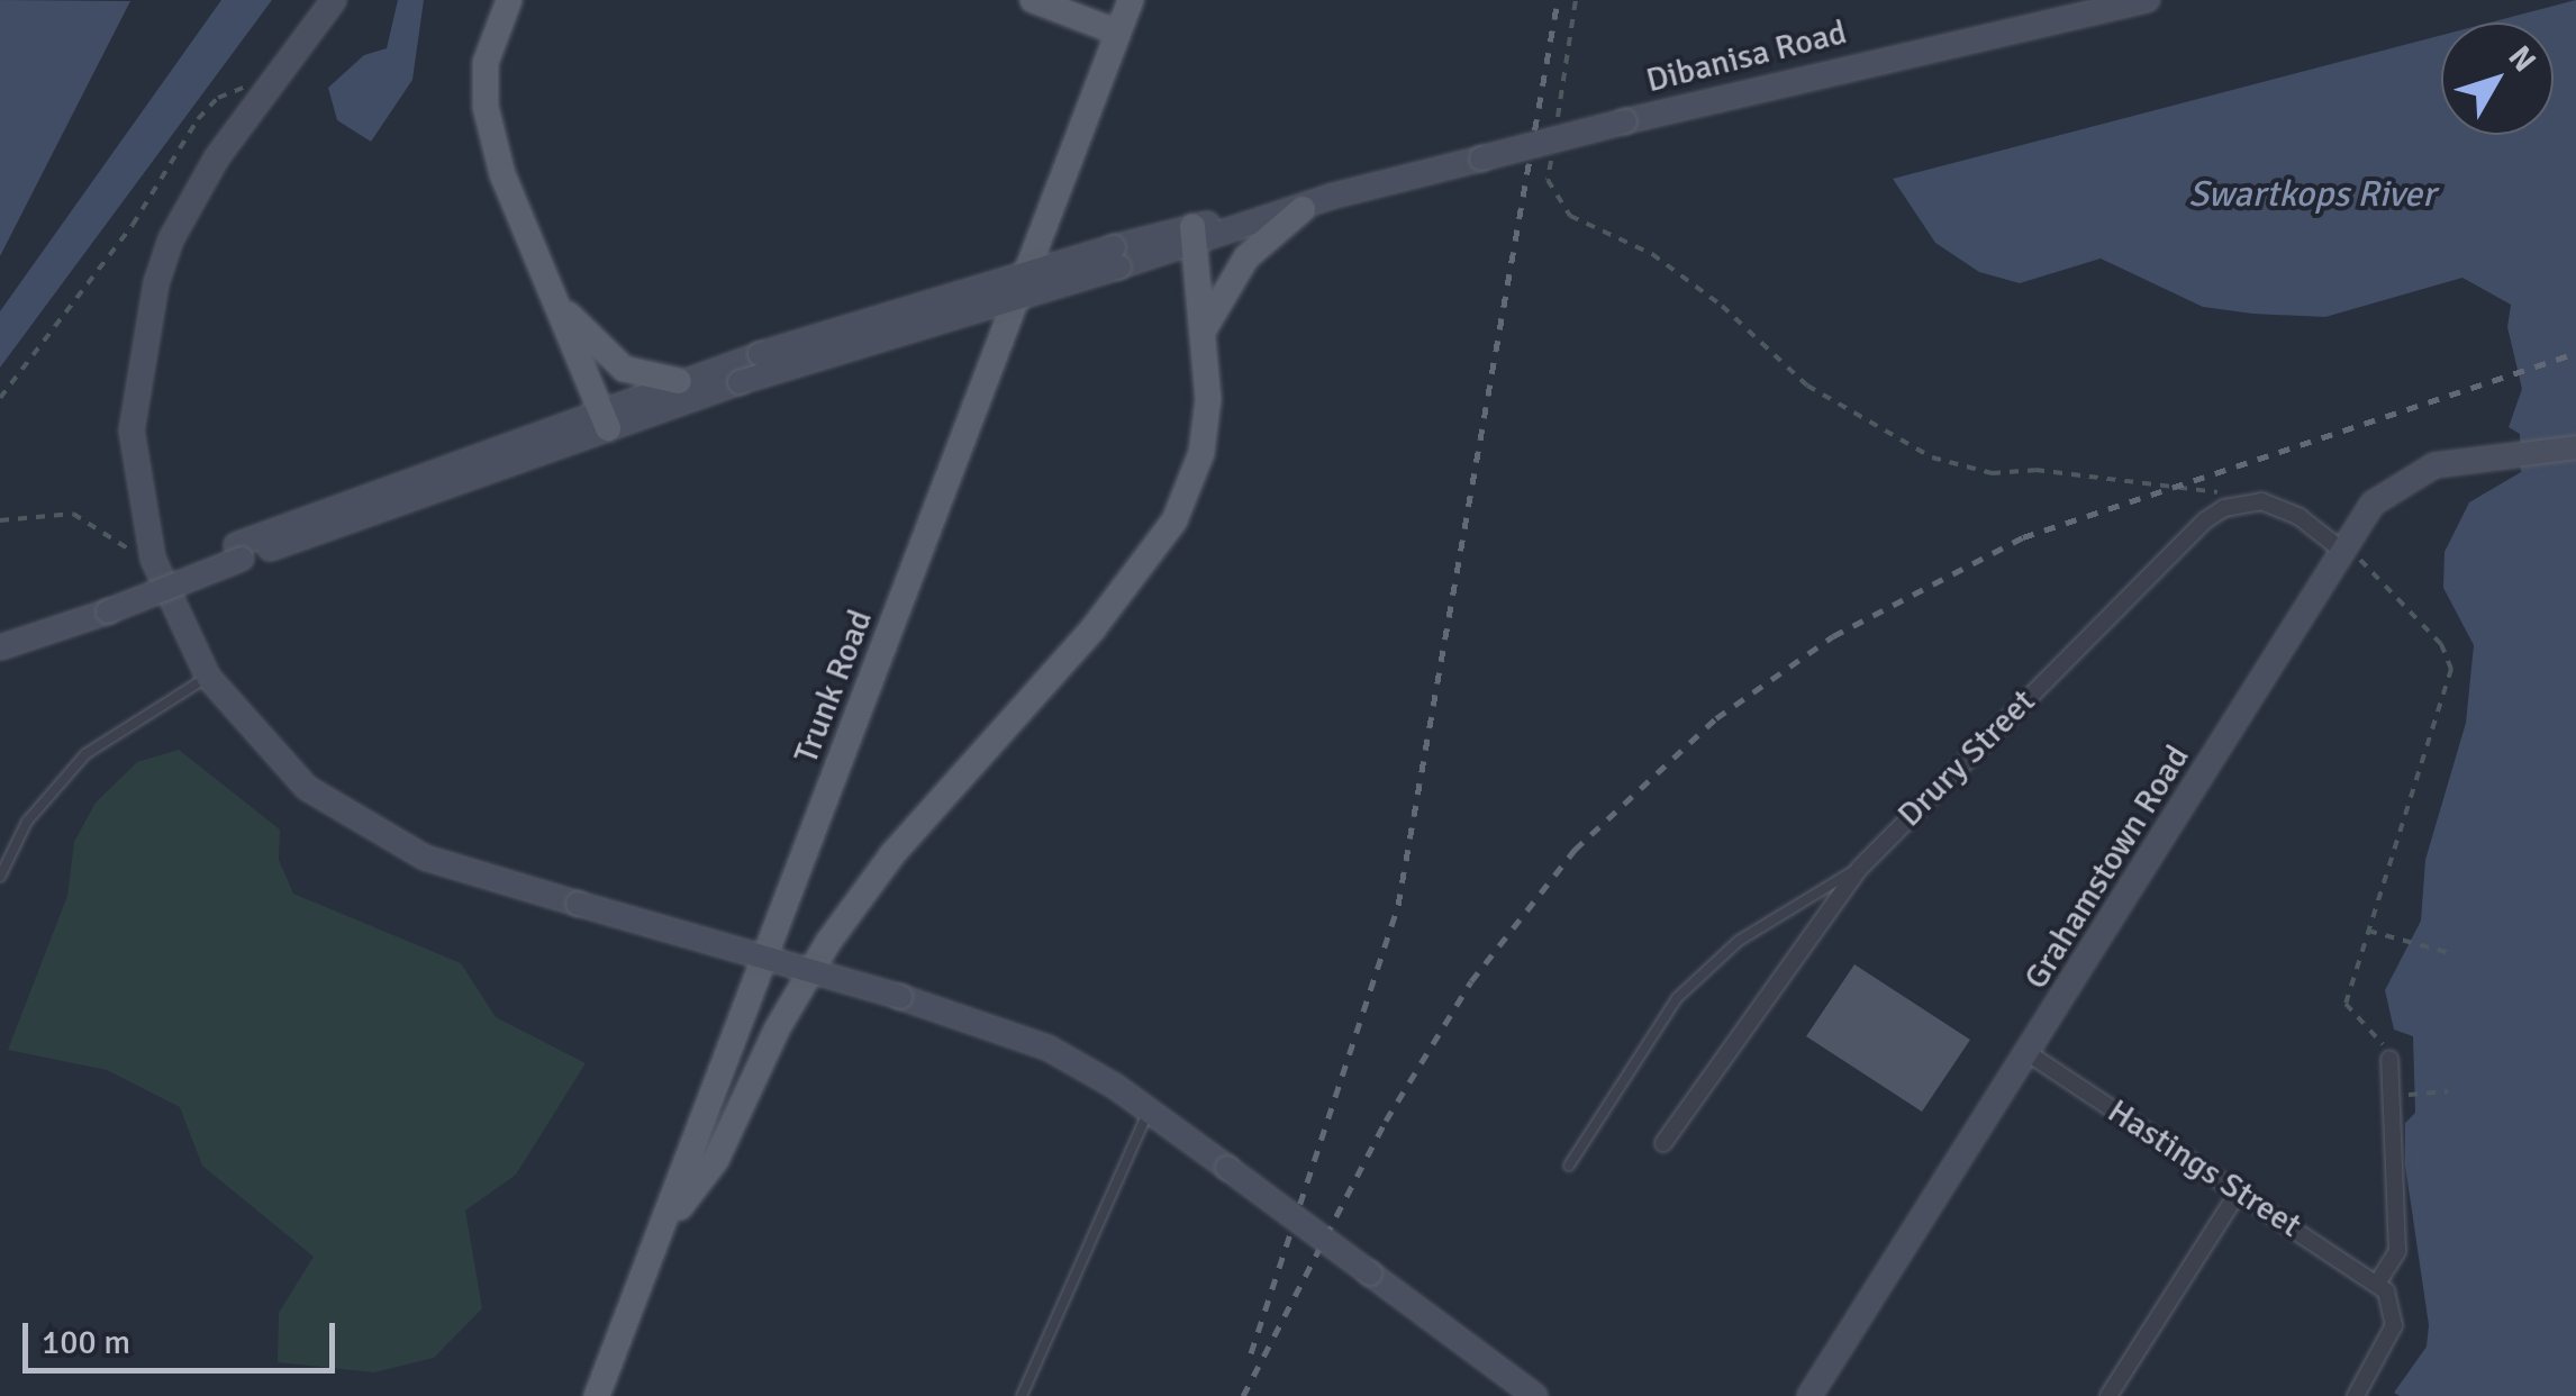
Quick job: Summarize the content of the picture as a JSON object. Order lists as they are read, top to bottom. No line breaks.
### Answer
{"streets":{"main road":["Dibanisa Road","Trunk Road","Grahamstown Road"],"street":["Drury Street","Hastings Street"]},"crossings":[["Drury Street","Grahamstown Road"],["Grahamstown Road","Hastings Street"]],"water":["Swartkops River"],"scale_bar":"100 m","north":"top right"}
